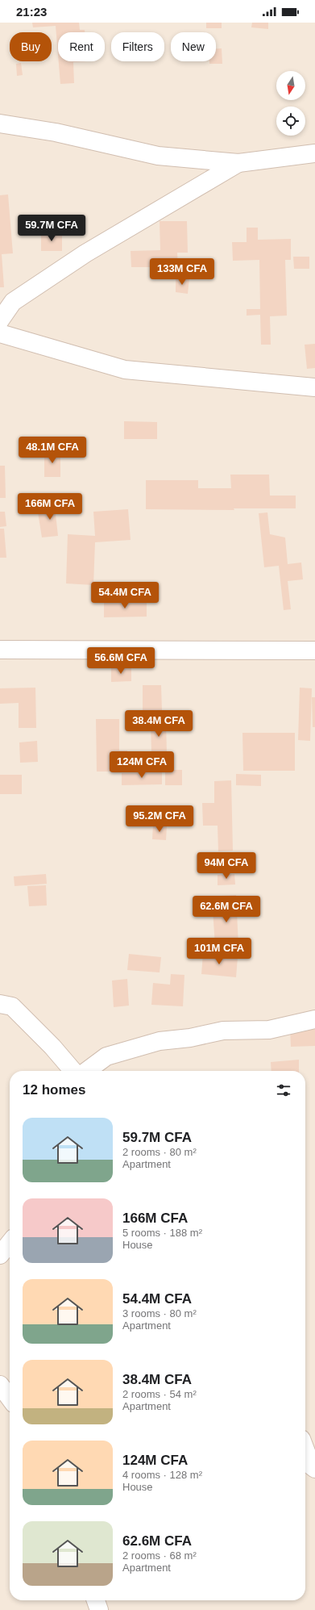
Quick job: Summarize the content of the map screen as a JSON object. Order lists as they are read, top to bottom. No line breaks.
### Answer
{"north":"bottom","page":{"status":"21:23","chip":["Buy","Rent","Filters","New"],"price":["59.7M CFA","133M CFA","48.1M CFA","166M CFA","54.4M CFA","56.6M CFA","38.4M CFA","124M CFA","95.2M CFA","94M CFA","62.6M CFA","101M CFA"],"heading":"12 homes","list":[{"name":"59.7M CFA","note":"2 rooms · 80 m² · Apartment"},{"name":"166M CFA","note":"5 rooms · 188 m² · House"},{"name":"54.4M CFA","note":"3 rooms · 80 m² · Apartment"},{"name":"38.4M CFA","note":"2 rooms · 54 m² · Apartment"},{"name":"124M CFA","note":"4 rooms · 128 m² · House"},{"name":"62.6M CFA","note":"2 rooms · 68 m² · Apartment"}]}}
